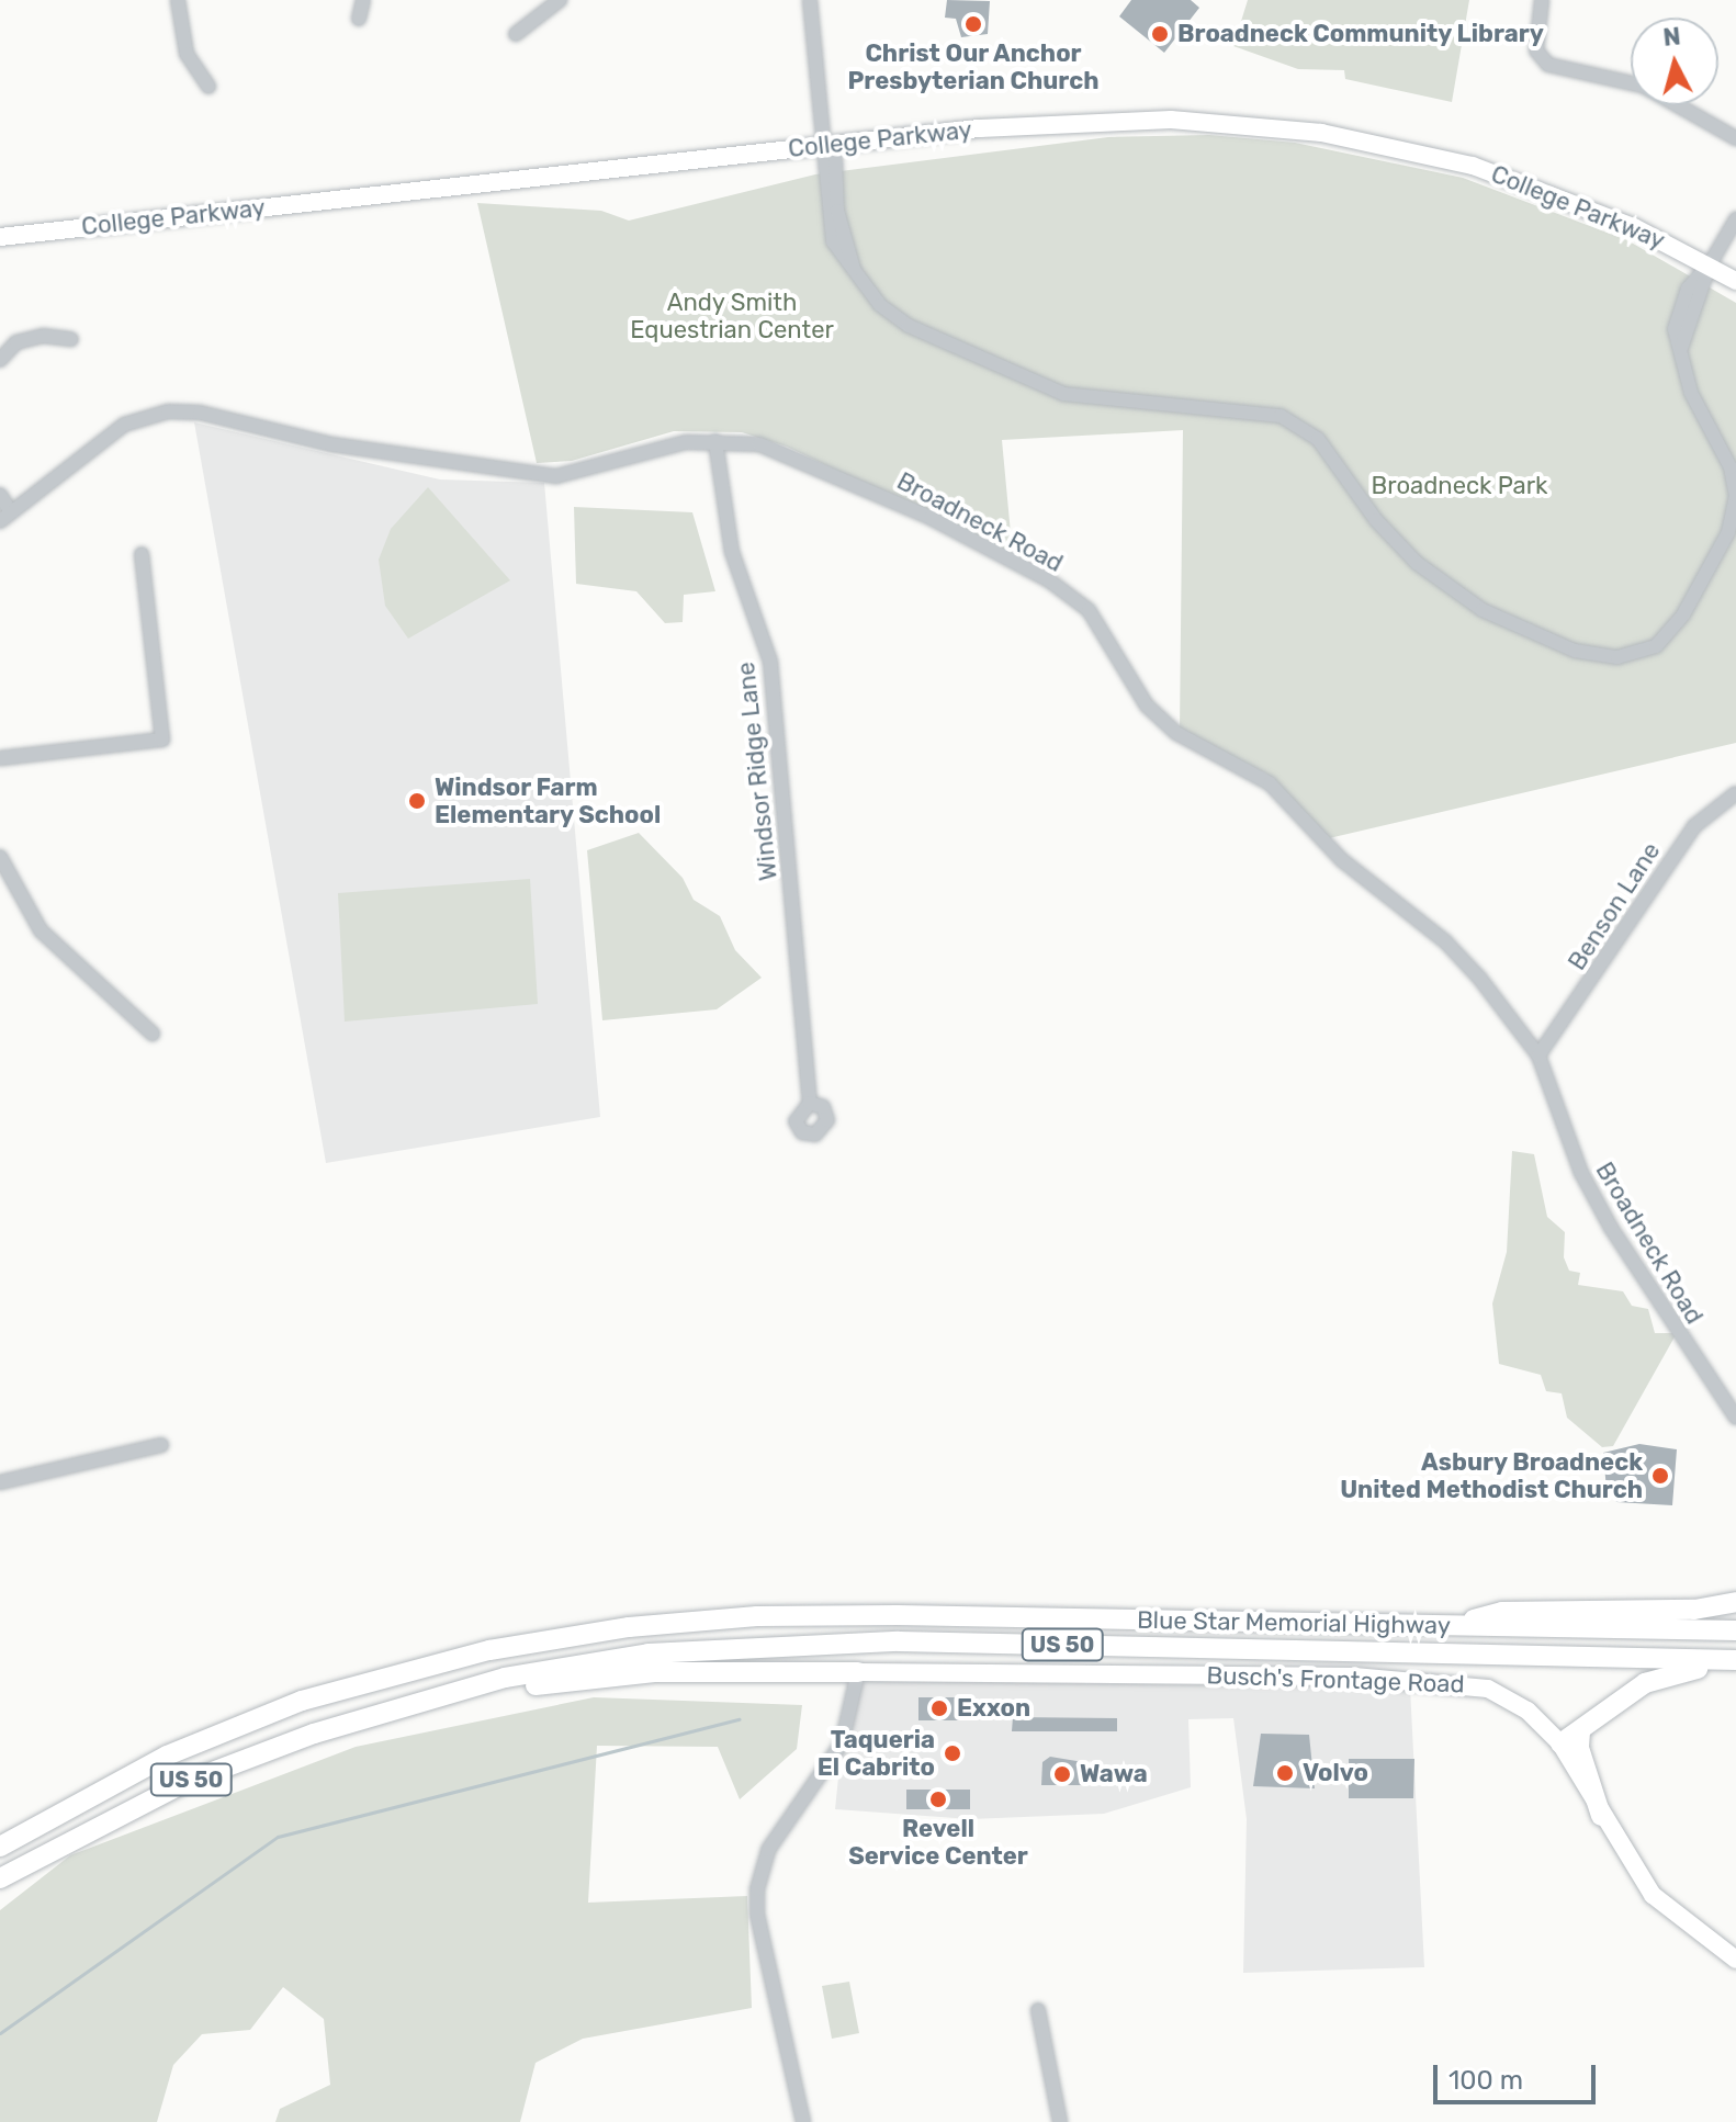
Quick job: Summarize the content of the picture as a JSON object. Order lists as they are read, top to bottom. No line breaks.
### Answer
{"streets":{"highway":["Blue Star Memorial Highway","US 50"],"main road":["College Parkway","Busch's Frontage Road"],"street":["Broadneck Road","Windsor Ridge Lane","Benson Lane"]},"crossings":[["Broadneck Road","Windsor Ridge Lane"],["Broadneck Road","Benson Lane"]],"parks":["Andy Smith Equestrian Center","Broadneck Park"],"places":["Christ Our Anchor Presbyterian Church","Broadneck Community Library","Windsor Farm Elementary School","Asbury Broadneck United Methodist Church","Exxon","Taqueria El Cabrito","Volvo","Wawa","Revell Service Center"],"scale_bar":"100 m","north":"top"}
